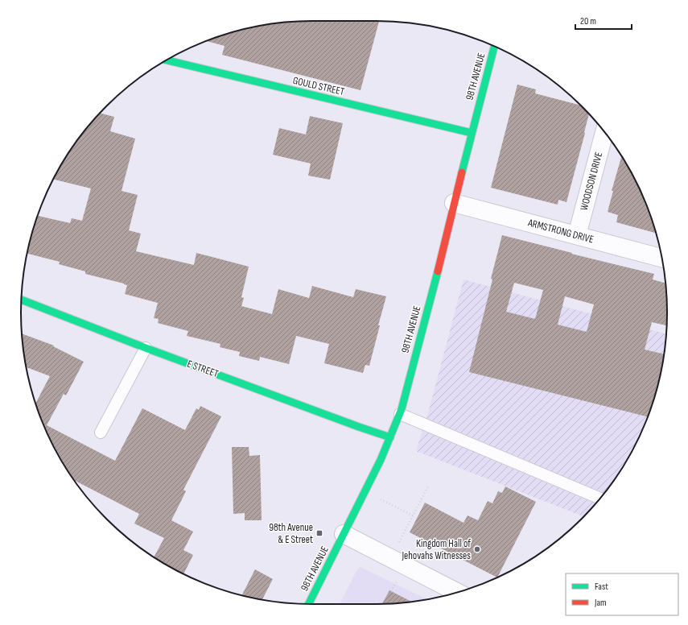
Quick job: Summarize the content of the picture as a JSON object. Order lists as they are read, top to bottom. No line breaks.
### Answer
{"streets":{"street":["98TH AVENUE","GOULD STREET","WOODSON DRIVE","ARMSTRONG DRIVE","E STREET"]},"crossings":[["98TH AVENUE","GOULD STREET"],["98TH AVENUE","ARMSTRONG DRIVE"],["98TH AVENUE","E STREET"],["WOODSON DRIVE","ARMSTRONG DRIVE"]],"places":{"transit":["98th Avenue & E Street"],"other":["Kingdom Hall of Jehovahs Witnesses"]},"legend":["Fast","Jam"],"scale_bar":"20 m"}
